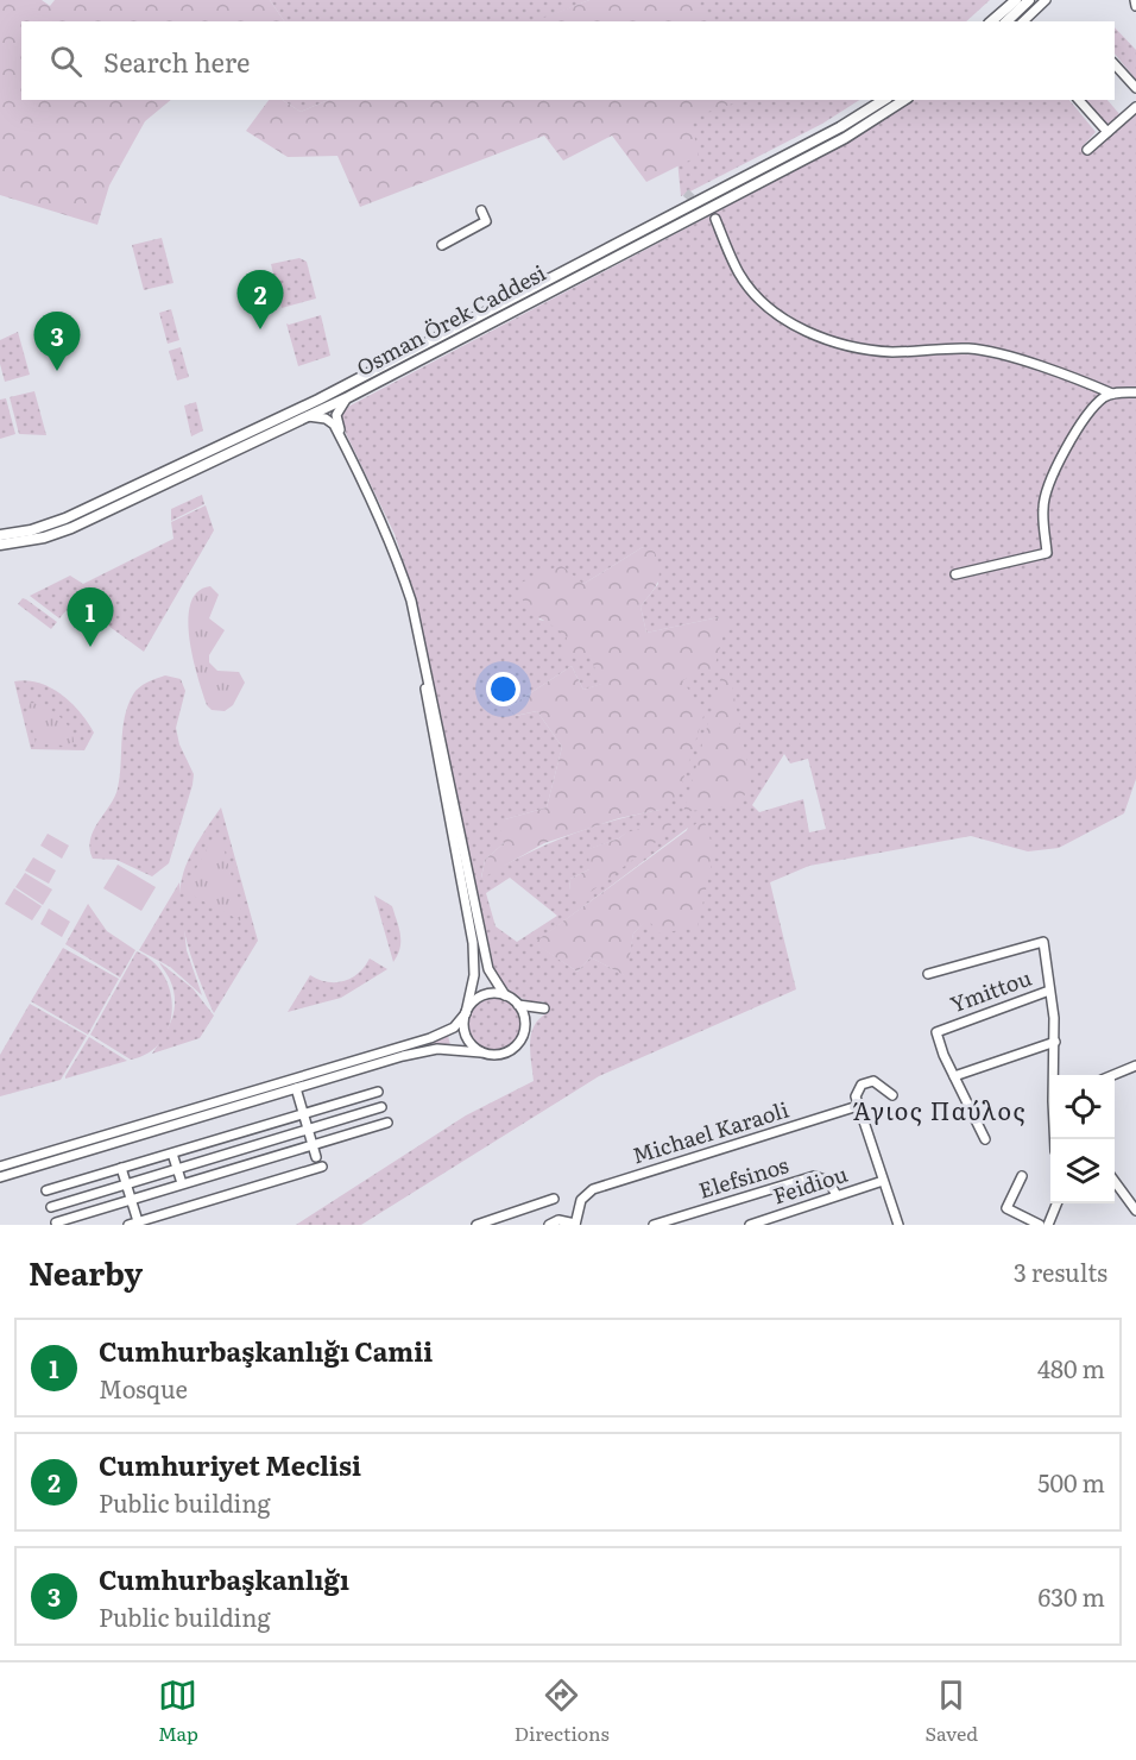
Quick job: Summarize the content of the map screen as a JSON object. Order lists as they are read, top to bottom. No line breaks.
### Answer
{"streets":{"main road":["Osman Örek Caddesi"],"street":["Ymittou","Michael Karaoli","Elefsinos","Feidiou"]},"crossings":[["Elefsinos","Feidiou"]],"districts":["Άγιος Παύλος"],"page":{"search":"Search here","pins":["2","3","1"],"heading":["Nearby","3 results"],"list":[{"mark":"1","name":"Cumhurbaşkanlığı Camii","note":"Mosque","value":"480 m"},{"mark":"2","name":"Cumhuriyet Meclisi","note":"Public building","value":"500 m"},{"mark":"3","name":"Cumhurbaşkanlığı","note":"Public building","value":"630 m"}],"nav":["Map","Directions","Saved"]}}
